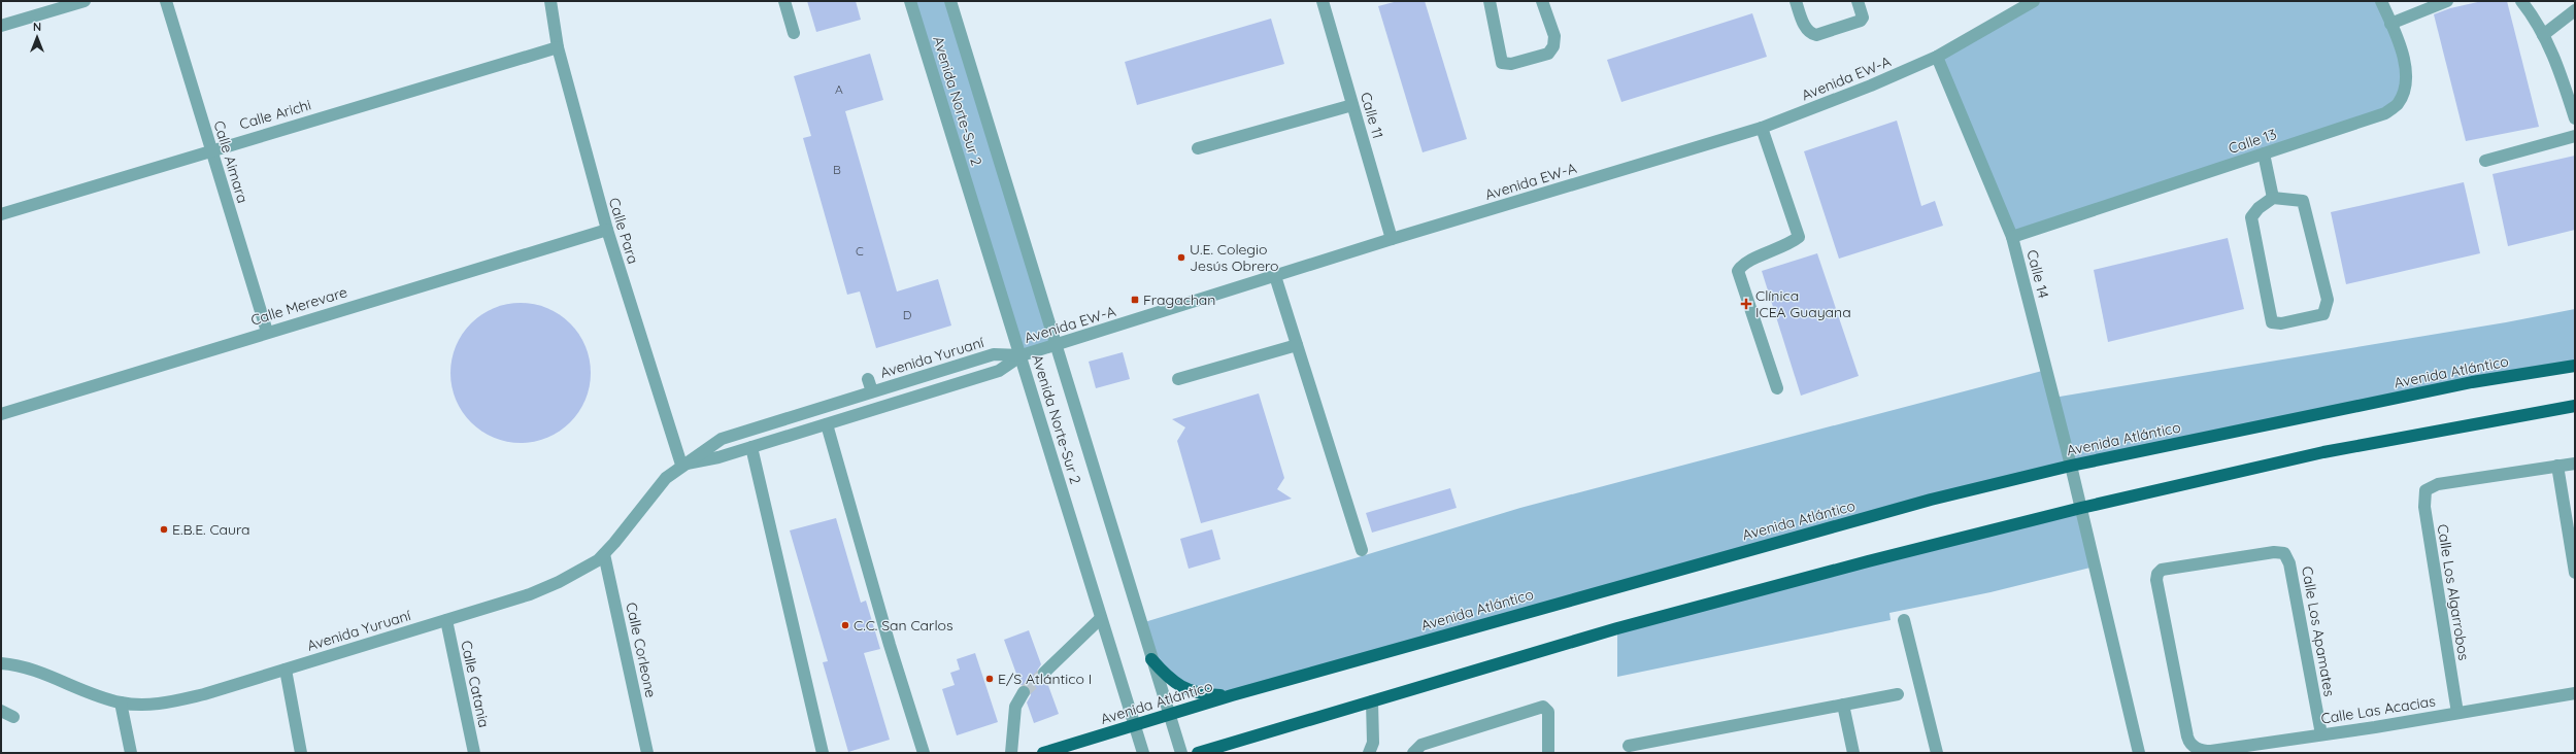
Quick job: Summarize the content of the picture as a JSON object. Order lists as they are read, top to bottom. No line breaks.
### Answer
{"streets":{"main road":["Avenida Atlántico"],"street":["Avenida EW-A","Avenida Norte-Sur 2","Calle Arichi","Calle 11","Calle 13","Calle Aimara","Calle Para","Calle 14","Calle Merevare","Avenida Yuruaní","Calle Los Algarrobos","Calle Los Apamates","Calle Corleone","Calle Catania","Calle Las Acacias"]},"crossings":[["Avenida EW-A","Avenida Norte-Sur 2"],["Avenida EW-A","Calle 11"],["Avenida EW-A","Calle 14"],["Avenida EW-A","Avenida Yuruaní"],["Avenida Norte-Sur 2","Avenida Yuruaní"],["Avenida Norte-Sur 2","Avenida Atlántico"],["Calle Arichi","Calle Aimara"],["Calle Arichi","Calle Para"],["Calle 13","Calle 14"],["Calle Aimara","Calle Merevare"],["Calle Para","Calle Merevare"],["Calle Para","Avenida Yuruaní"],["Calle 14","Avenida Atlántico"],["Avenida Yuruaní","Calle Corleone"],["Avenida Yuruaní","Calle Catania"],["Calle Los Algarrobos","Calle Las Acacias"],["Calle Los Apamates","Calle Las Acacias"]],"places":{"other":["U.E. Colegio Jesús Obrero","E.B.E. Caura","C.C. San Carlos","E/S Atlántico I"],"transit":["Fragachan"],"health":["Clínica ICEA Guayana"]},"house_numbers":["A","B","C","D"],"north":"top"}
